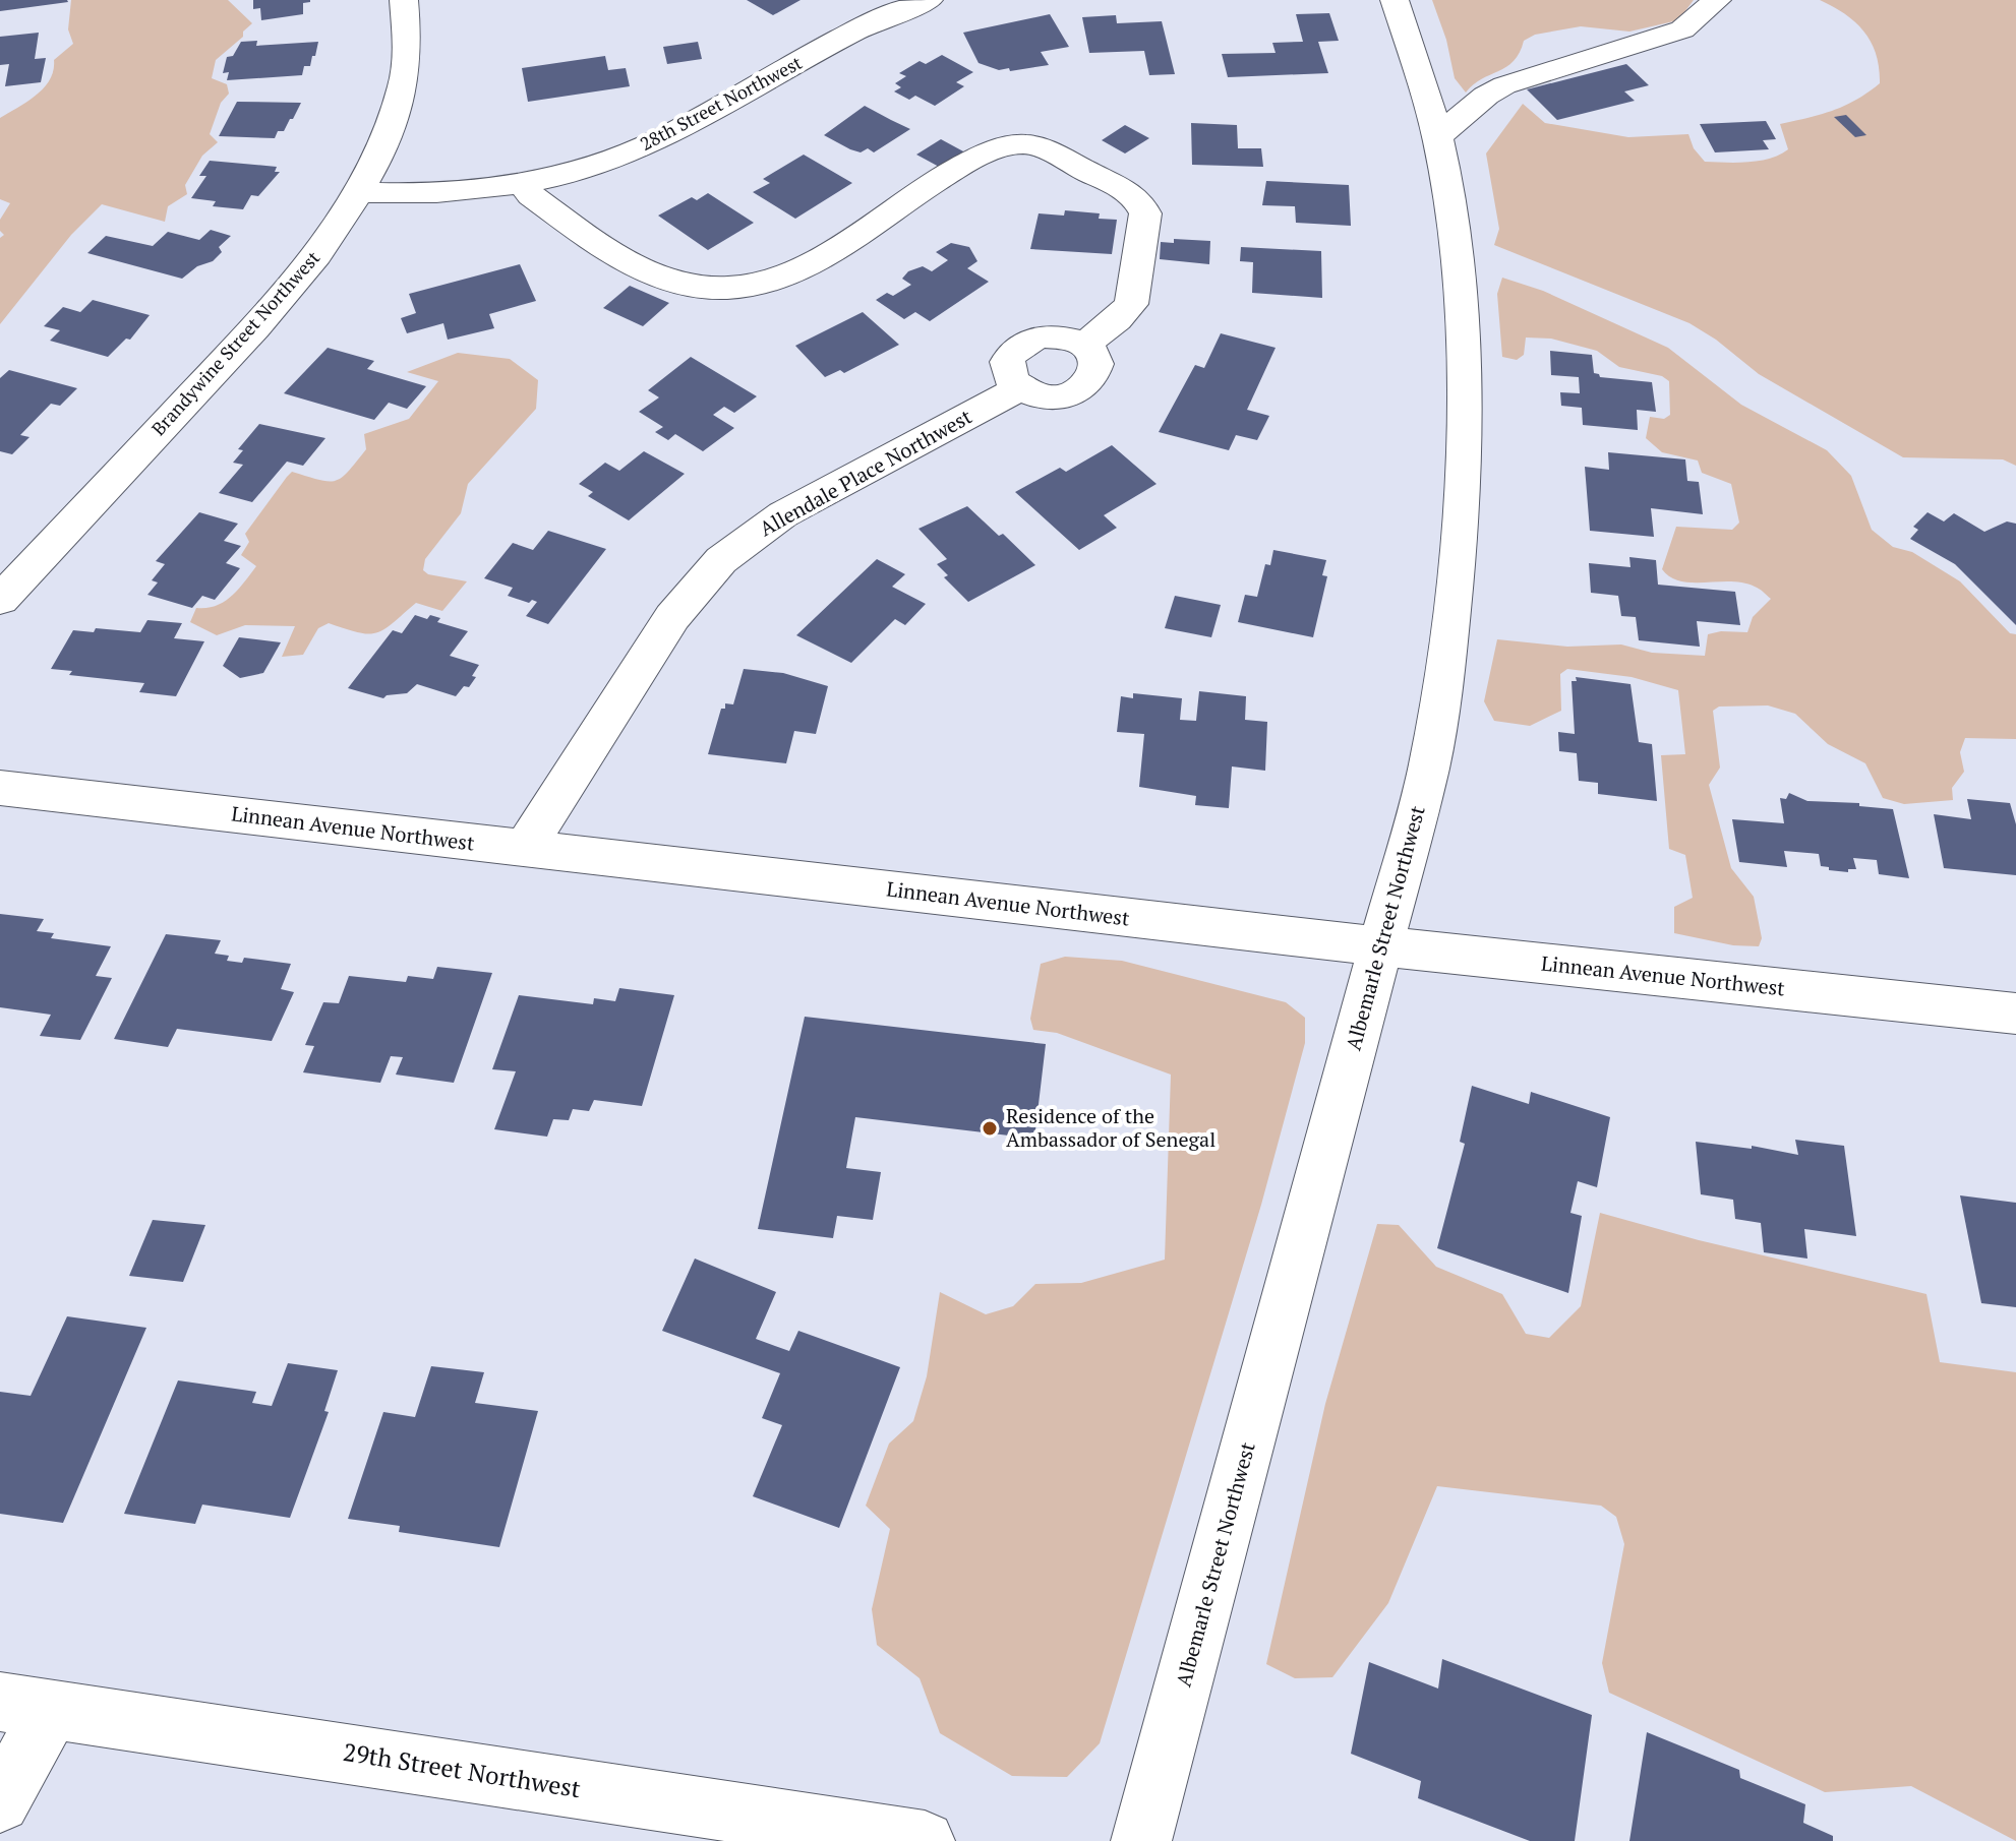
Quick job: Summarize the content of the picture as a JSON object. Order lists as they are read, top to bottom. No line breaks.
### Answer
{"streets":{"street":["28th Street Northwest","Brandywine Street Northwest","Allendale Place Northwest","Linnean Avenue Northwest","Albemarle Street Northwest","29th Street Northwest"]},"crossings":[["28th Street Northwest","Brandywine Street Northwest"],["Allendale Place Northwest","Linnean Avenue Northwest"],["Linnean Avenue Northwest","Albemarle Street Northwest"]],"places":["Residence of the Ambassador of Senegal"]}
